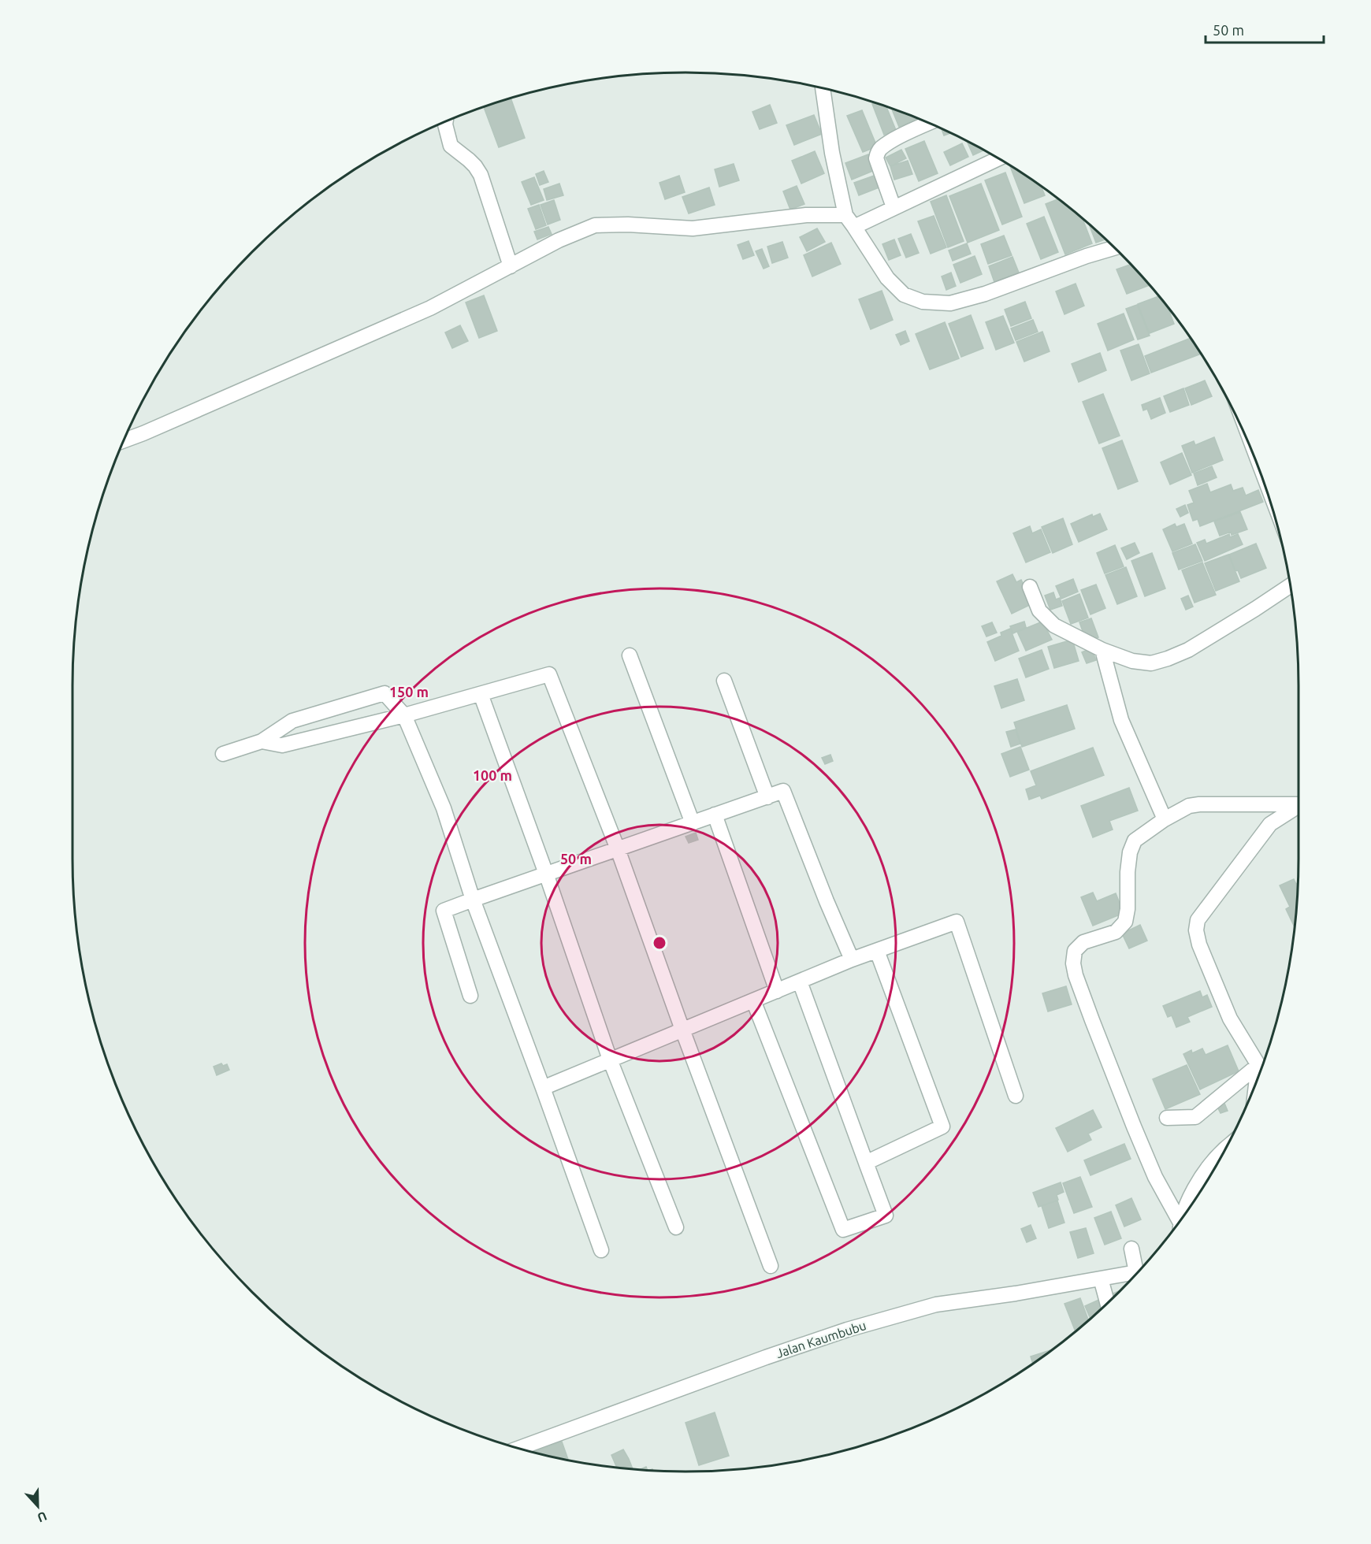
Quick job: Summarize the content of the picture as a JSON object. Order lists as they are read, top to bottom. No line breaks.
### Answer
{"streets":{"street":["Jalan Kaumbubu"]},"scale_bar":"50 m","north":"bottom","rings":["150 m","100 m","50 m"]}
